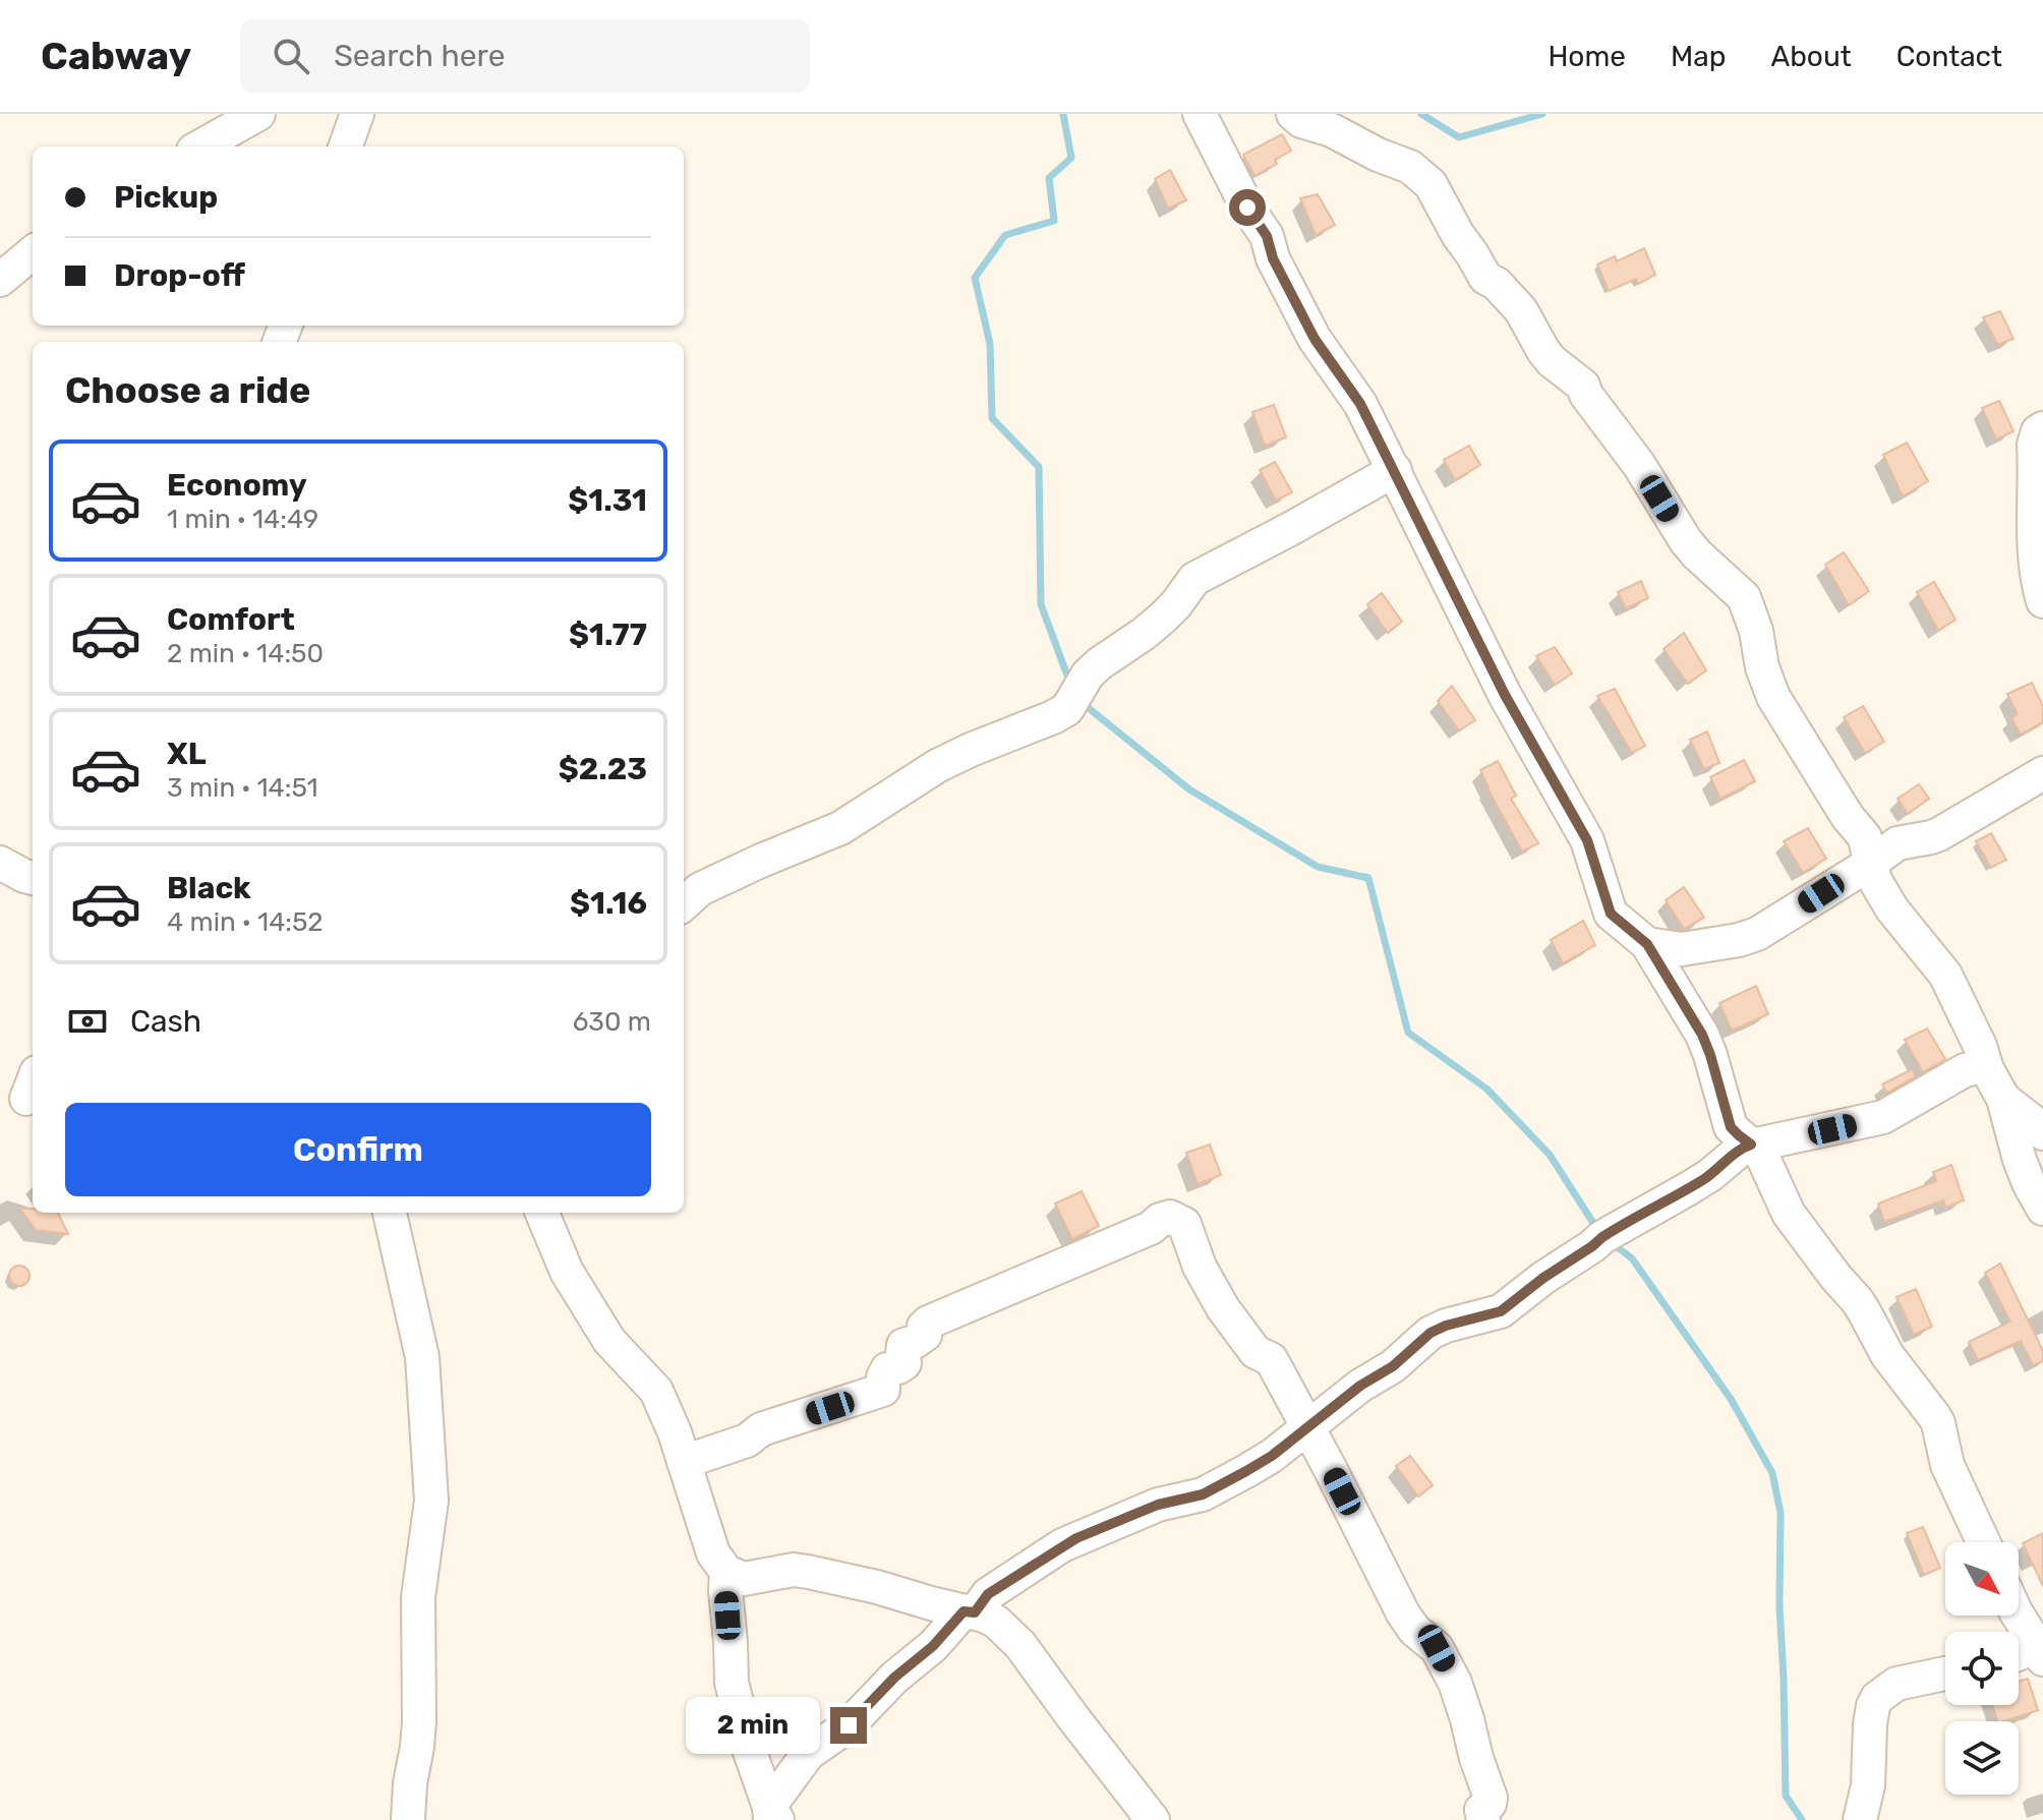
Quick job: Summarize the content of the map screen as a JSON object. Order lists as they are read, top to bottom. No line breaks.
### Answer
{"north":"bottom right","page":{"header":"Cabway","search":"Search here","nav":["Home","Map","About","Contact"],"banner":["Pickup","Drop-off"],"heading":"Choose a ride","list":[{"name":"Economy","note":"1 min · 14:49","value":"$1.31"},{"name":"Comfort","note":"2 min · 14:50","value":"$1.77"},{"name":"XL","note":"3 min · 14:51","value":"$2.23"},{"name":"Black","note":"4 min · 14:52","value":"$1.16"}],"pay":["Cash","630 m"],"buttons":"Confirm","bubble":"2 min"}}
